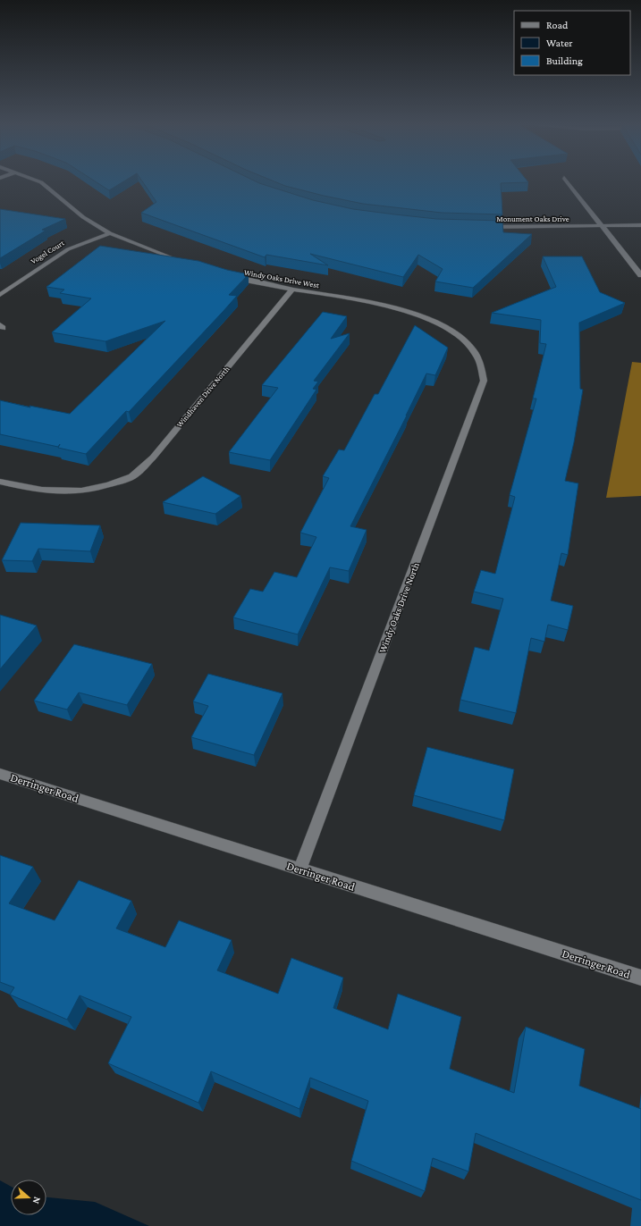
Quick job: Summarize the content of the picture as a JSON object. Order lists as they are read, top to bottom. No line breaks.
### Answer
{"streets":{"street":["Monument Oaks Drive","Vogel Court","Windy Oaks Drive West","Windhaven Drive North","Windy Oaks Drive North","Derringer Road"]},"crossings":[["Windy Oaks Drive West","Windhaven Drive North"],["Windy Oaks Drive West","Windy Oaks Drive North"],["Windy Oaks Drive North","Derringer Road"]],"legend":["Road","Water","Building"],"north":"right"}
